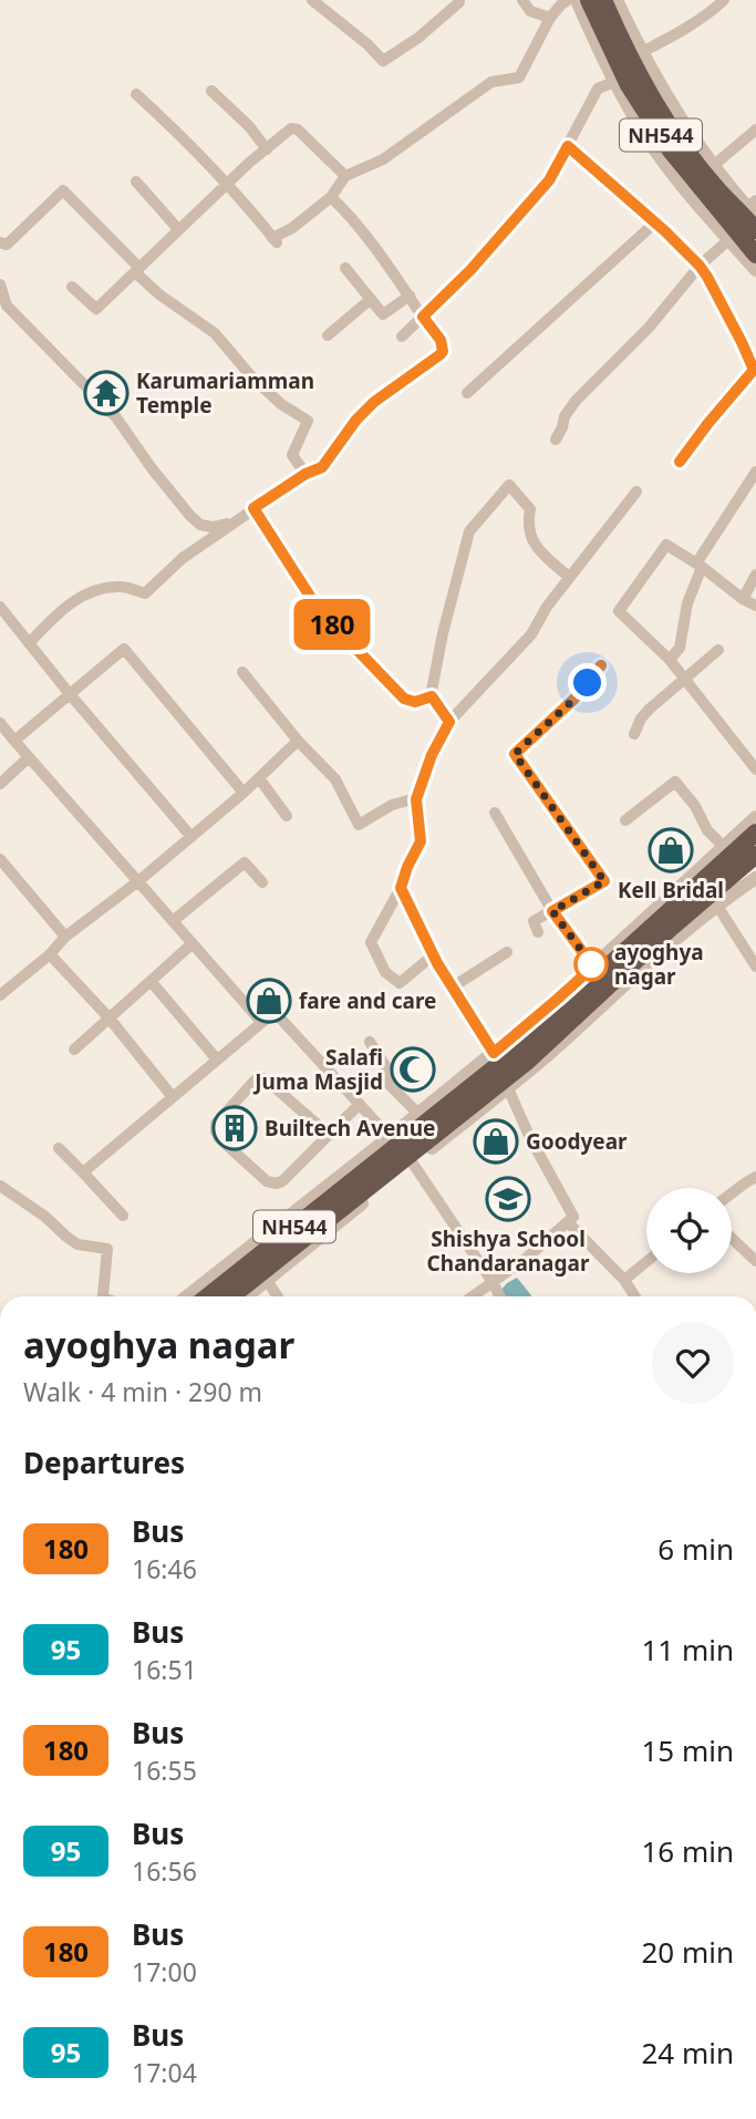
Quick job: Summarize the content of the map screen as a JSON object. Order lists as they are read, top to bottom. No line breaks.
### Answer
{"streets":{"highway":["NH544"]},"places":{"temple":["Karumariamman Temple"],"shop":["Kell Bridal","fare and care","Goodyear"],"other":["ayoghya nagar"],"mosque":["Salafi Juma Masjid"],"building":["Builtech Avenue"],"school or university":["Shishya School Chandaranagar"]},"lines":["bus line 180"],"page":{"on_map":"180","heading":[["ayoghya nagar","Walk · 4 min · 290 m"],"Departures"],"list":[{"mark":"180","name":"Bus","note":"16:46","value":"6 min"},{"mark":"95","name":"Bus","note":"16:51","value":"11 min"},{"mark":"180","name":"Bus","note":"16:55","value":"15 min"},{"mark":"95","name":"Bus","note":"16:56","value":"16 min"},{"mark":"180","name":"Bus","note":"17:00","value":"20 min"},{"mark":"95","name":"Bus","note":"17:04","value":"24 min"}]}}
